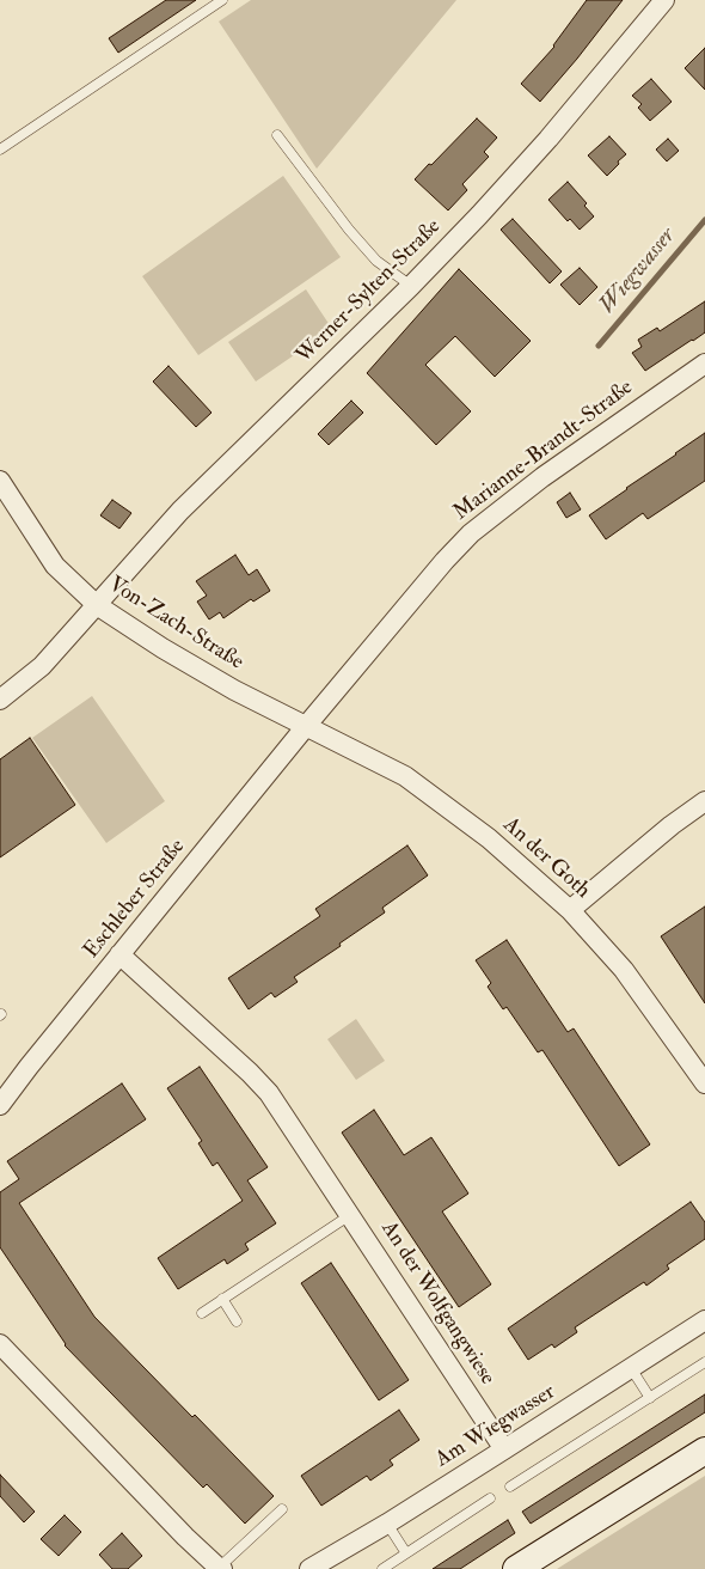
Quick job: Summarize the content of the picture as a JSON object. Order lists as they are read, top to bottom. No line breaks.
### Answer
{"streets":{"street":["Werner-Sylten-Straße","Marianne-Brandt-Straße","Von-Zach-Straße","An der Goth","Eschleber Straße","An der Wolfgangwiese","Am Wiegwasser"]},"crossings":[["Werner-Sylten-Straße","Von-Zach-Straße"],["Marianne-Brandt-Straße","Von-Zach-Straße"],["Marianne-Brandt-Straße","An der Goth"],["Marianne-Brandt-Straße","Eschleber Straße"],["Von-Zach-Straße","An der Goth"],["Von-Zach-Straße","Eschleber Straße"],["An der Goth","Eschleber Straße"],["Eschleber Straße","An der Wolfgangwiese"],["An der Wolfgangwiese","Am Wiegwasser"]],"water":["Wiegwasser"]}
